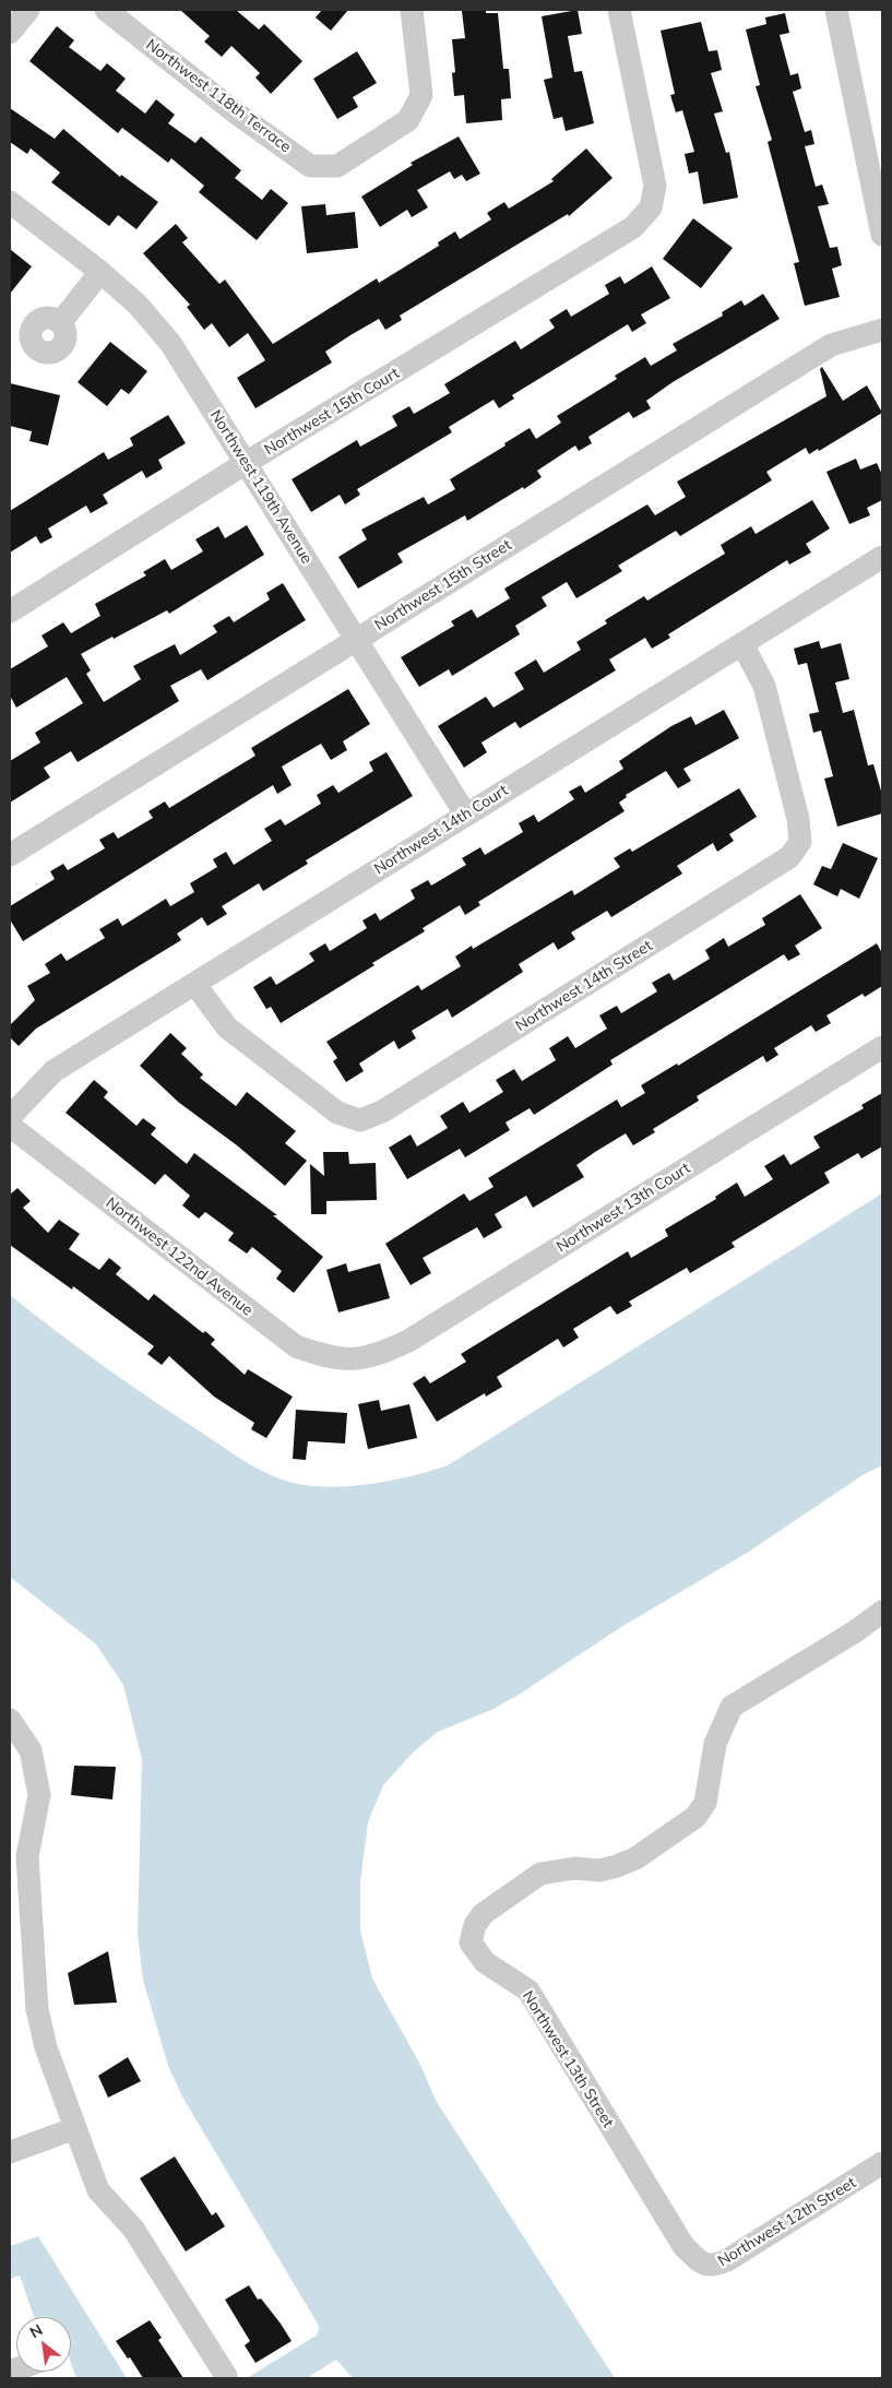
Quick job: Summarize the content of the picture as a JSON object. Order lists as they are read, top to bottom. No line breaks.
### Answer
{"streets":{"street":["Northwest 118th Terrace","Northwest 15th Court","Northwest 119th Avenue","Northwest 15th Street","Northwest 14th Court","Northwest 14th Street","Northwest 13th Court","Northwest 122nd Avenue","Northwest 13th Street","Northwest 12th Street"]},"crossings":[["Northwest 15th Court","Northwest 119th Avenue"],["Northwest 119th Avenue","Northwest 15th Street"],["Northwest 119th Avenue","Northwest 14th Court"],["Northwest 14th Court","Northwest 14th Street"],["Northwest 13th Court","Northwest 122nd Avenue"],["Northwest 13th Street","Northwest 12th Street"]],"north":"top left"}
